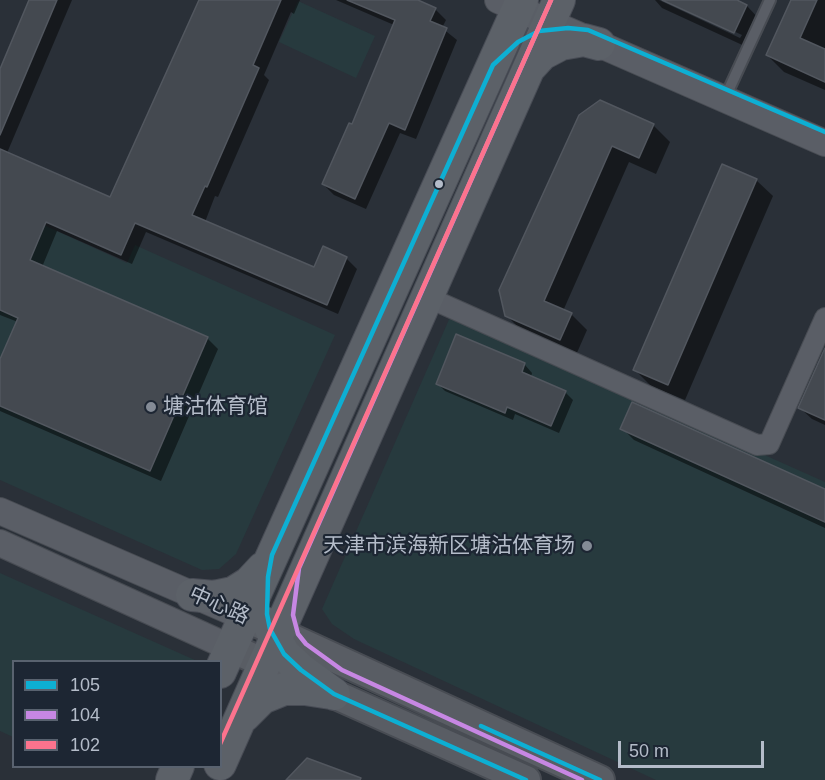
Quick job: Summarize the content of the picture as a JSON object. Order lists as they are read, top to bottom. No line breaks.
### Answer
{"streets":{"main road":["中心路"]},"places":["塘沽体育馆","天津市滨海新区塘沽体育场"],"lines":["transit line 104","transit line 102","transit line 105"],"legend":["105","104","102"],"scale_bar":"50 m"}
